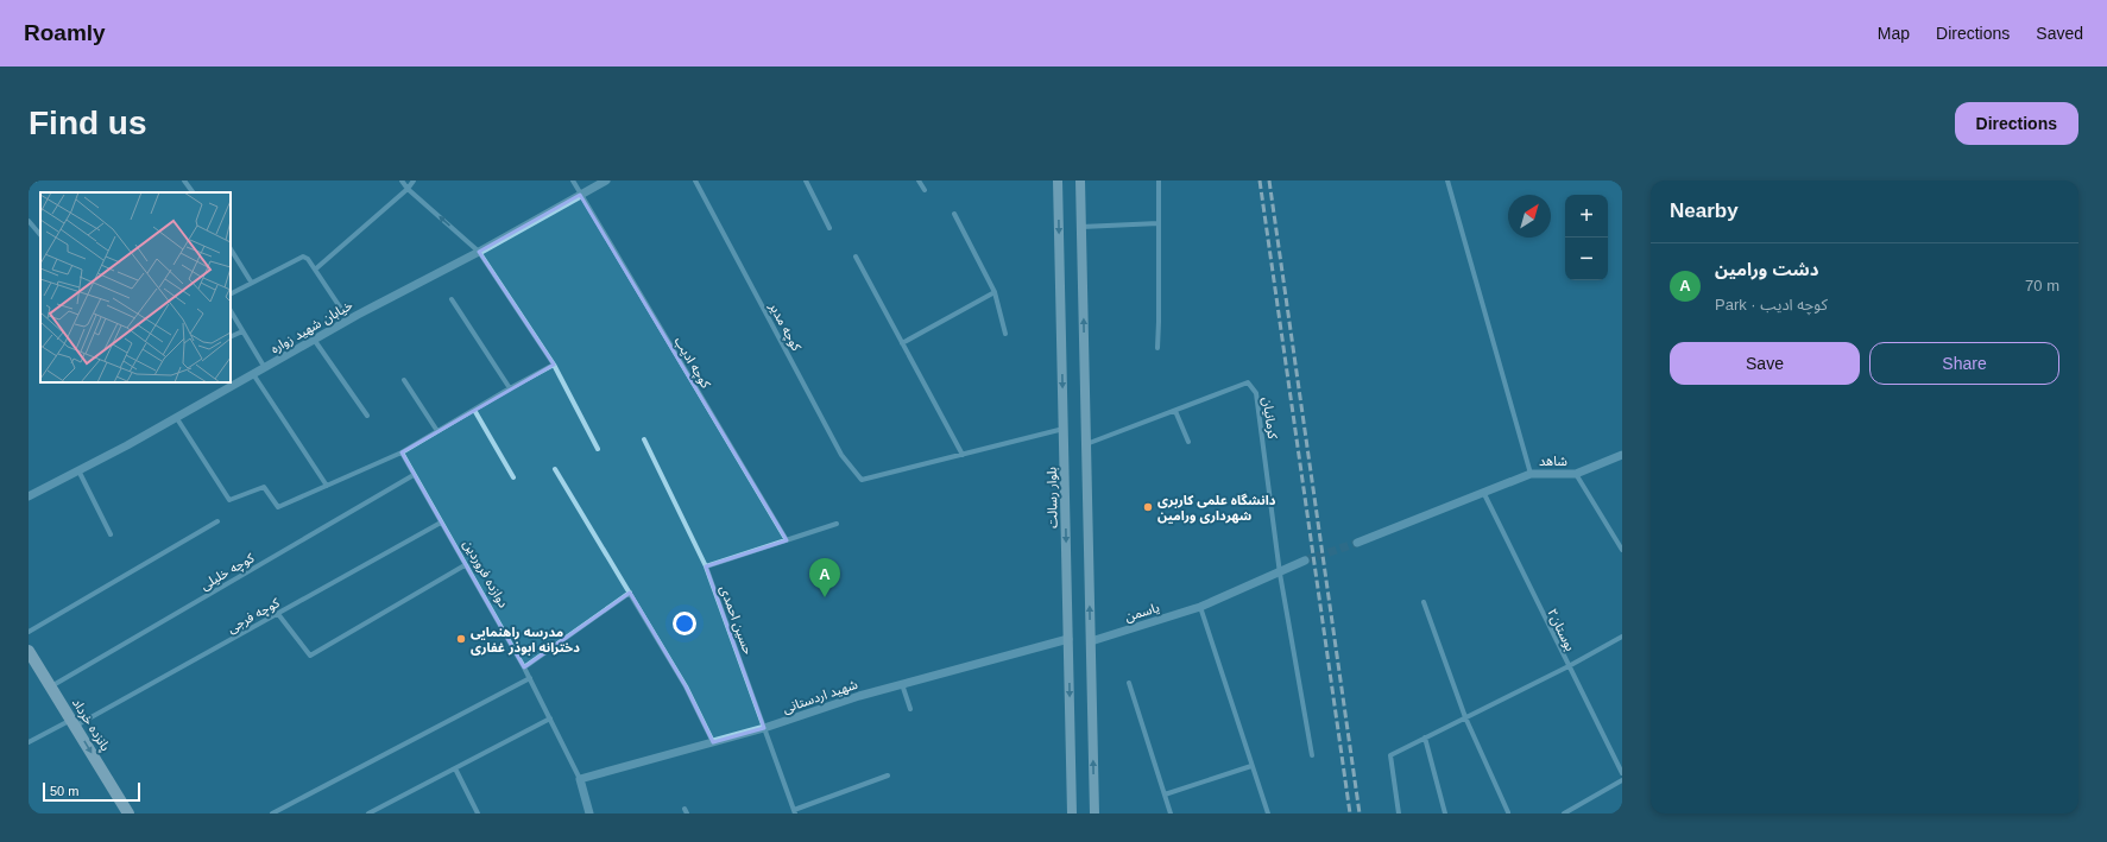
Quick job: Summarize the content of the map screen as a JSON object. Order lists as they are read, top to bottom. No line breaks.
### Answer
{"streets":{"main road":["بلوار رسالت","پانزده خرداد"],"street":["خیابان شهید زواره","کوچه مدیر","کوچه ادیب","کرمانیان","شاهد","کوچه خلیلی","دوازده فروردین","یاسمن","کوچه فرجی","حسین احمدی","بوستان۲","شهید اردستانی"]},"crossings":[["خیابان شهید زواره","کوچه ادیب"],["کرمانیان","یاسمن"],["شاهد","بوستان۲"],["بلوار رسالت","شهید اردستانی"],["کوچه خلیلی","دوازده فروردین"],["کوچه خلیلی","پانزده خرداد"],["دوازده فروردین","کوچه فرجی"],["دوازده فروردین","شهید اردستانی"],["کوچه فرجی","پانزده خرداد"],["حسین احمدی","شهید اردستانی"]],"one_way":["پانزده خرداد"],"places":["دانشگاه علمی کاربری شهرداری ورامین","مدرسه راهنمایی دخترانه ابوذر غفاری"],"scale_bar":"50 m","north":"top right","page":{"header":"Roamly","nav":["Map","Directions","Saved"],"buttons":["Directions",["Save","Share"]],"title":"Find us","heading":"Nearby","map_buttons":["+","−"],"list":[{"mark":"A","name":"دشت ورامین","note":"Park · کوچه ادیب","value":"70 m"}],"pins":"A","scale":"50 m"}}
